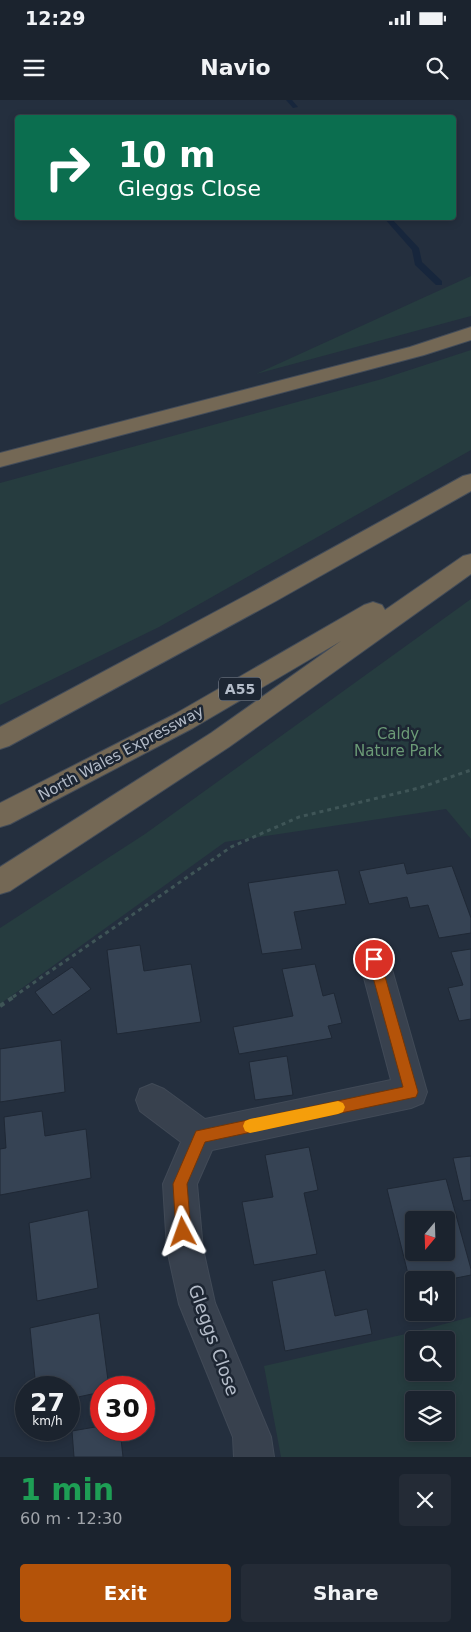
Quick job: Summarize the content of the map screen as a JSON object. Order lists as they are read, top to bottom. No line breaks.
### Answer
{"streets":{"highway":["A55","North Wales Expressway"],"street":["Gleggs Close"]},"parks":["Caldy Nature Park"],"north":"bottom","page":{"status":"12:29","header":"Navio","turn":["10 m","Gleggs Close"],"speed":"27 km/h","limit":"30","heading":["1 min","60 m · 12:30"],"buttons":["Exit","Share"]}}
